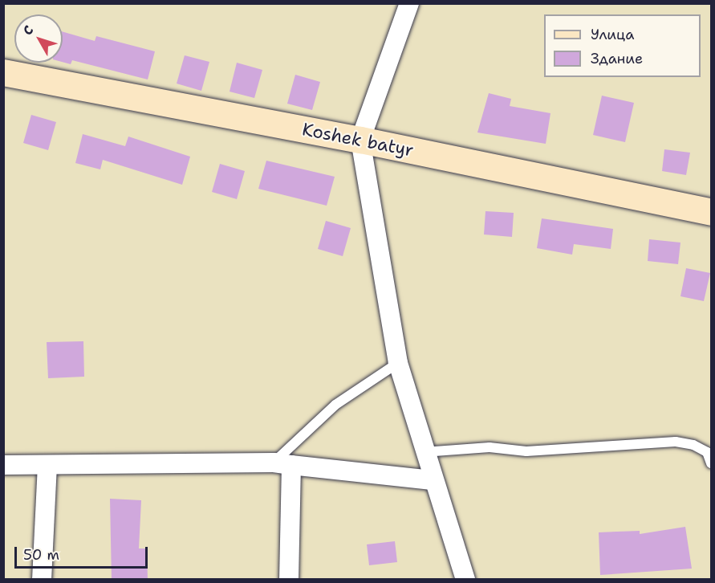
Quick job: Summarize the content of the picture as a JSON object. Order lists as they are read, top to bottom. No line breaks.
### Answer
{"streets":{"street":["Koshek batyr"]},"legend":["Улица","Здание"],"scale_bar":"50 m","north":"top left"}
